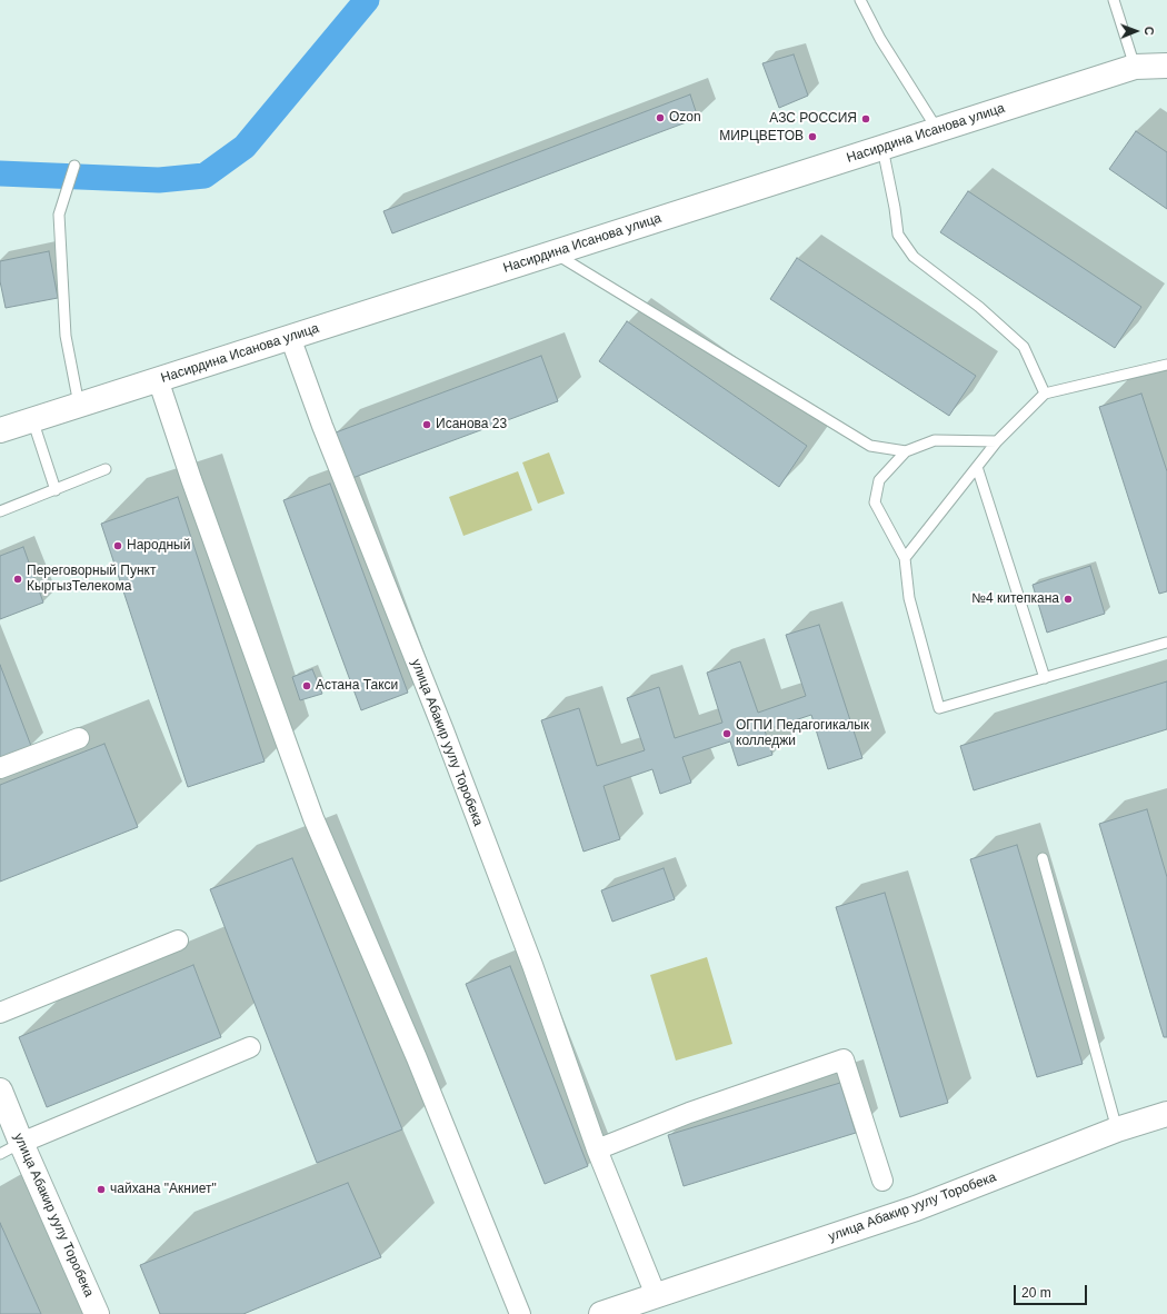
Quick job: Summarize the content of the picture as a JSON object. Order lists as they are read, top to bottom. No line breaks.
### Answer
{"streets":{"main road":["Насирдина Исанова улица","улица Абакир уулу Торобека"]},"crossings":[["Насирдина Исанова улица","улица Абакир уулу Торобека"]],"places":["Ozon","АЗС РОССИЯ","МИРЦВЕТОВ","Исанова 23","Народный","Переговорный Пункт КыргызТелекома","№4 китепкана","Астана Такси","ОГПИ Педагогикалык колледжи","чайхана \"Акниет\""],"scale_bar":"20 m","north":"right"}
